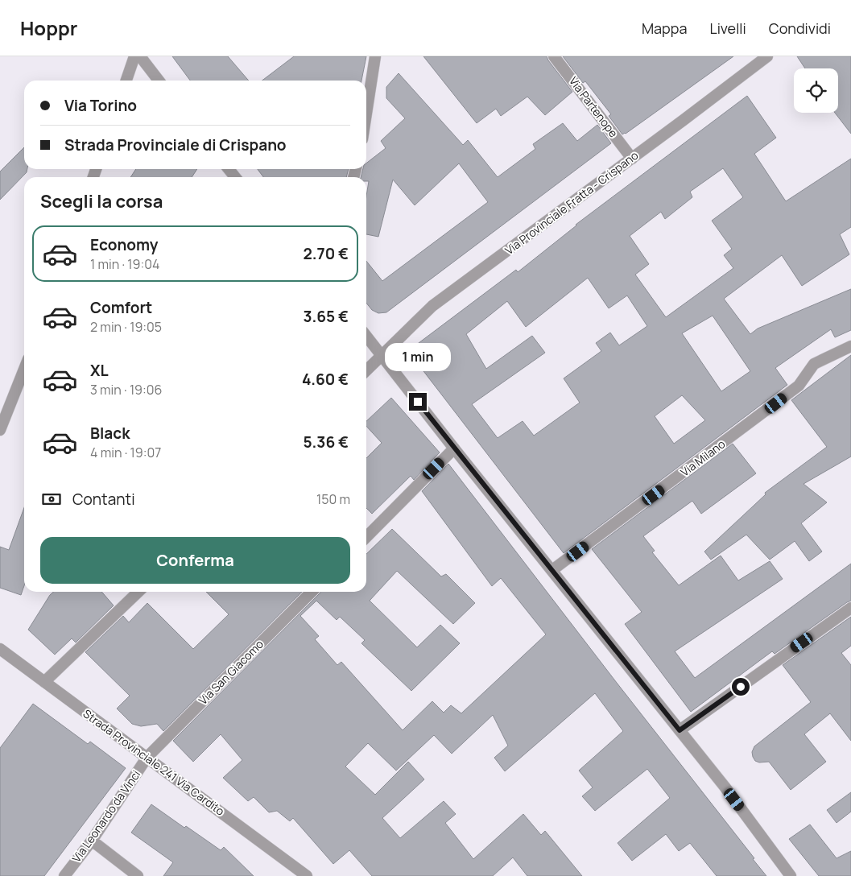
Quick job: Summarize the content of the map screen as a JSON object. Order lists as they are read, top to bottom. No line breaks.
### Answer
{"streets":{"street":["Via Partenope","Via Provinciale Fratta - Crispano","Via Milano","Via San Giacomo","Strada Provinciale 241 Via Cardito","Via Leonardo da Vinci"]},"crossings":[["Via Partenope","Via Provinciale Fratta - Crispano"],["Via San Giacomo","Strada Provinciale 241 Via Cardito"],["Via San Giacomo","Via Leonardo da Vinci"],["Strada Provinciale 241 Via Cardito","Via Leonardo da Vinci"]],"page":{"header":"Hoppr","nav":["Mappa","Livelli","Condividi"],"banner":["Via Torino","Strada Provinciale di Crispano"],"heading":"Scegli la corsa","list":[{"name":"Economy","note":"1 min · 19:04","value":"2.70 €"},{"name":"Comfort","note":"2 min · 19:05","value":"3.65 €"},{"name":"XL","note":"3 min · 19:06","value":"4.60 €"},{"name":"Black","note":"4 min · 19:07","value":"5.36 €"}],"bubble":"1 min","pay":["Contanti","150 m"],"buttons":"Conferma"}}
